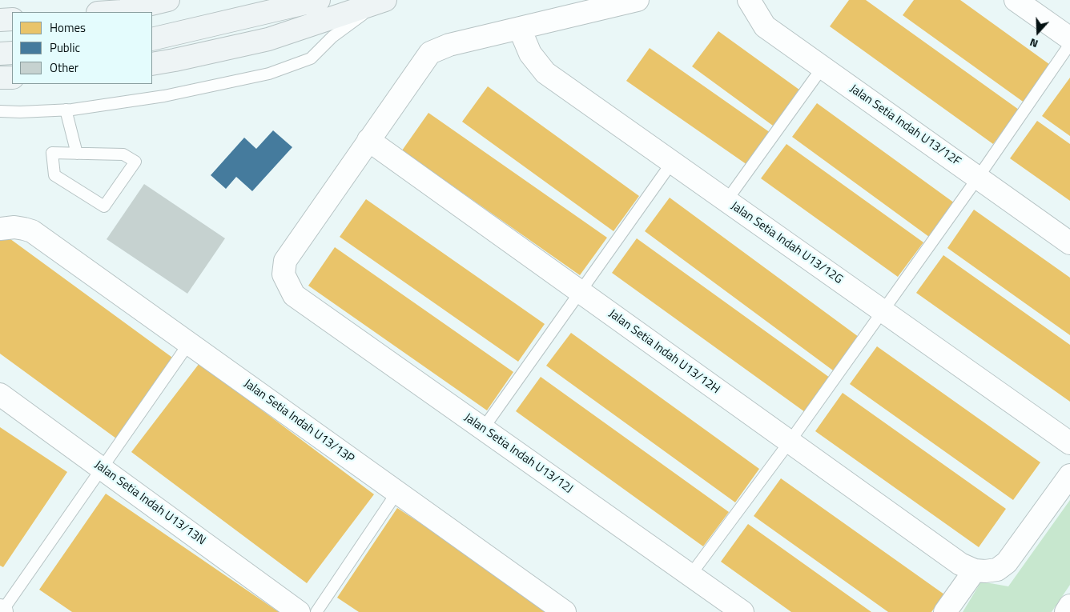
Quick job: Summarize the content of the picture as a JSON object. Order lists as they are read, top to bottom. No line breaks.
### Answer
{"streets":{"street":["Jalan Setia Indah U13/12F","Jalan Setia Indah U13/12G","Jalan Setia Indah U13/12H","Jalan Setia Indah U13/13P","Jalan Setia Indah U13/12J","Jalan Setia Indah U13/13N"]},"crossings":[["Jalan Setia Indah U13/12H","Jalan Setia Indah U13/12J"]],"legend":["Homes","Public","Other"],"north":"bottom"}
